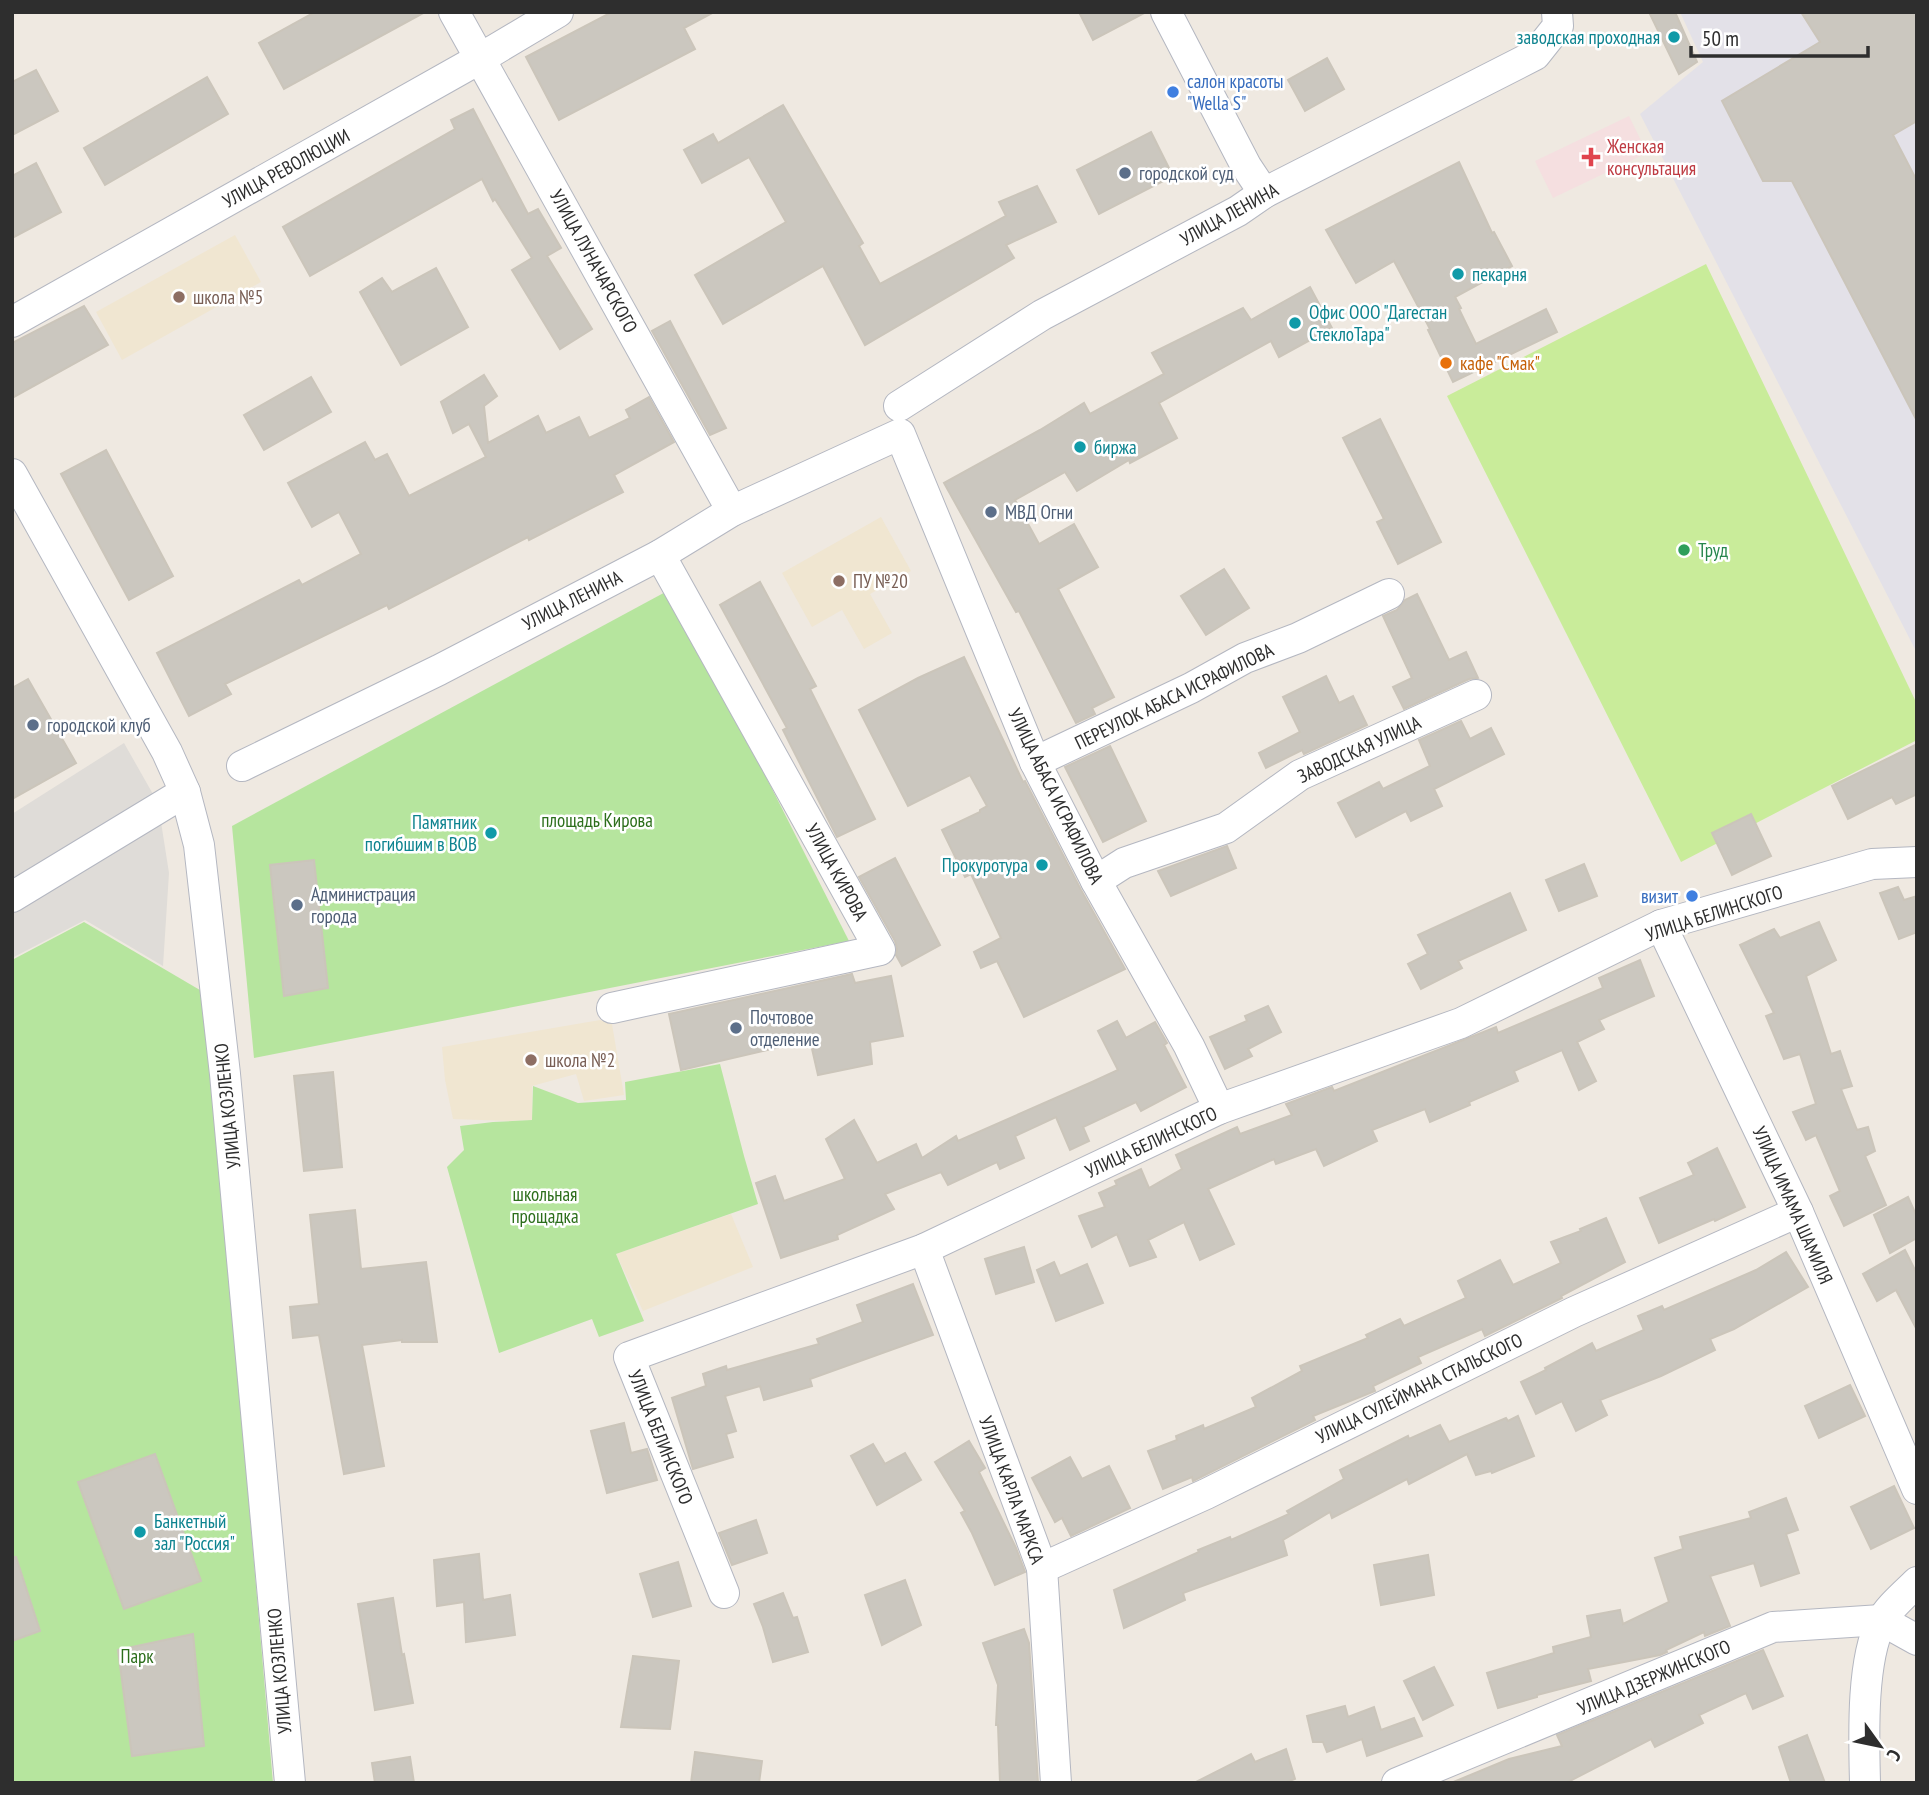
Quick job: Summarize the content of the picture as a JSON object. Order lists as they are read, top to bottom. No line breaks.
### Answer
{"streets":{"street":["УЛИЦА РЕВОЛЮЦИИ","УЛИЦА ЛЕНИНА","УЛИЦА ЛУНАЧАРСКОГО","ПЕРЕУЛОК АБАСА ИСРАФИЛОВА","ЗАВОДСКАЯ УЛИЦА","УЛИЦА АБАСА ИСРАФИЛОВА","УЛИЦА КИРОВА","УЛИЦА БЕЛИНСКОГО","УЛИЦА КОЗЛЕНКО","УЛИЦА ИМАМА ШАМИЛЯ","УЛИЦА СУЛЕЙМАНА СТАЛЬСКОГО","УЛИЦА КАРЛА МАРКСА","УЛИЦА ДЗЕРЖИНСКОГО"]},"crossings":[["УЛИЦА РЕВОЛЮЦИИ","УЛИЦА ЛУНАЧАРСКОГО"],["УЛИЦА ЛЕНИНА","УЛИЦА ЛУНАЧАРСКОГО"],["УЛИЦА ЛЕНИНА","УЛИЦА АБАСА ИСРАФИЛОВА"],["УЛИЦА ЛЕНИНА","УЛИЦА КИРОВА"],["ПЕРЕУЛОК АБАСА ИСРАФИЛОВА","УЛИЦА АБАСА ИСРАФИЛОВА"],["ЗАВОДСКАЯ УЛИЦА","УЛИЦА АБАСА ИСРАФИЛОВА"],["УЛИЦА АБАСА ИСРАФИЛОВА","УЛИЦА БЕЛИНСКОГО"],["УЛИЦА БЕЛИНСКОГО","УЛИЦА ИМАМА ШАМИЛЯ"],["УЛИЦА БЕЛИНСКОГО","УЛИЦА КАРЛА МАРКСА"],["УЛИЦА ИМАМА ШАМИЛЯ","УЛИЦА СУЛЕЙМАНА СТАЛЬСКОГО"],["УЛИЦА СУЛЕЙМАНА СТАЛЬСКОГО","УЛИЦА КАРЛА МАРКСА"]],"parks":["площадь Кирова","школьная прощадка","Парк"],"places":{"other":["заводская проходная","салон красоты \"Wella S\"","городской суд","пекарня","школа №5","Офис ООО \"Дагестан СтеклоТара\"","кафе \"Смак\"","биржа","МВД Огни","Труд","ПУ №20","городской клуб","Памятник погибшим в ВОВ","Прокуротура","визит","Администрация города","Почтовое отделение","школа №2","Банкетный зал \"Россия\""],"health":["Женская консультация"]},"scale_bar":"50 m","north":"bottom right"}
